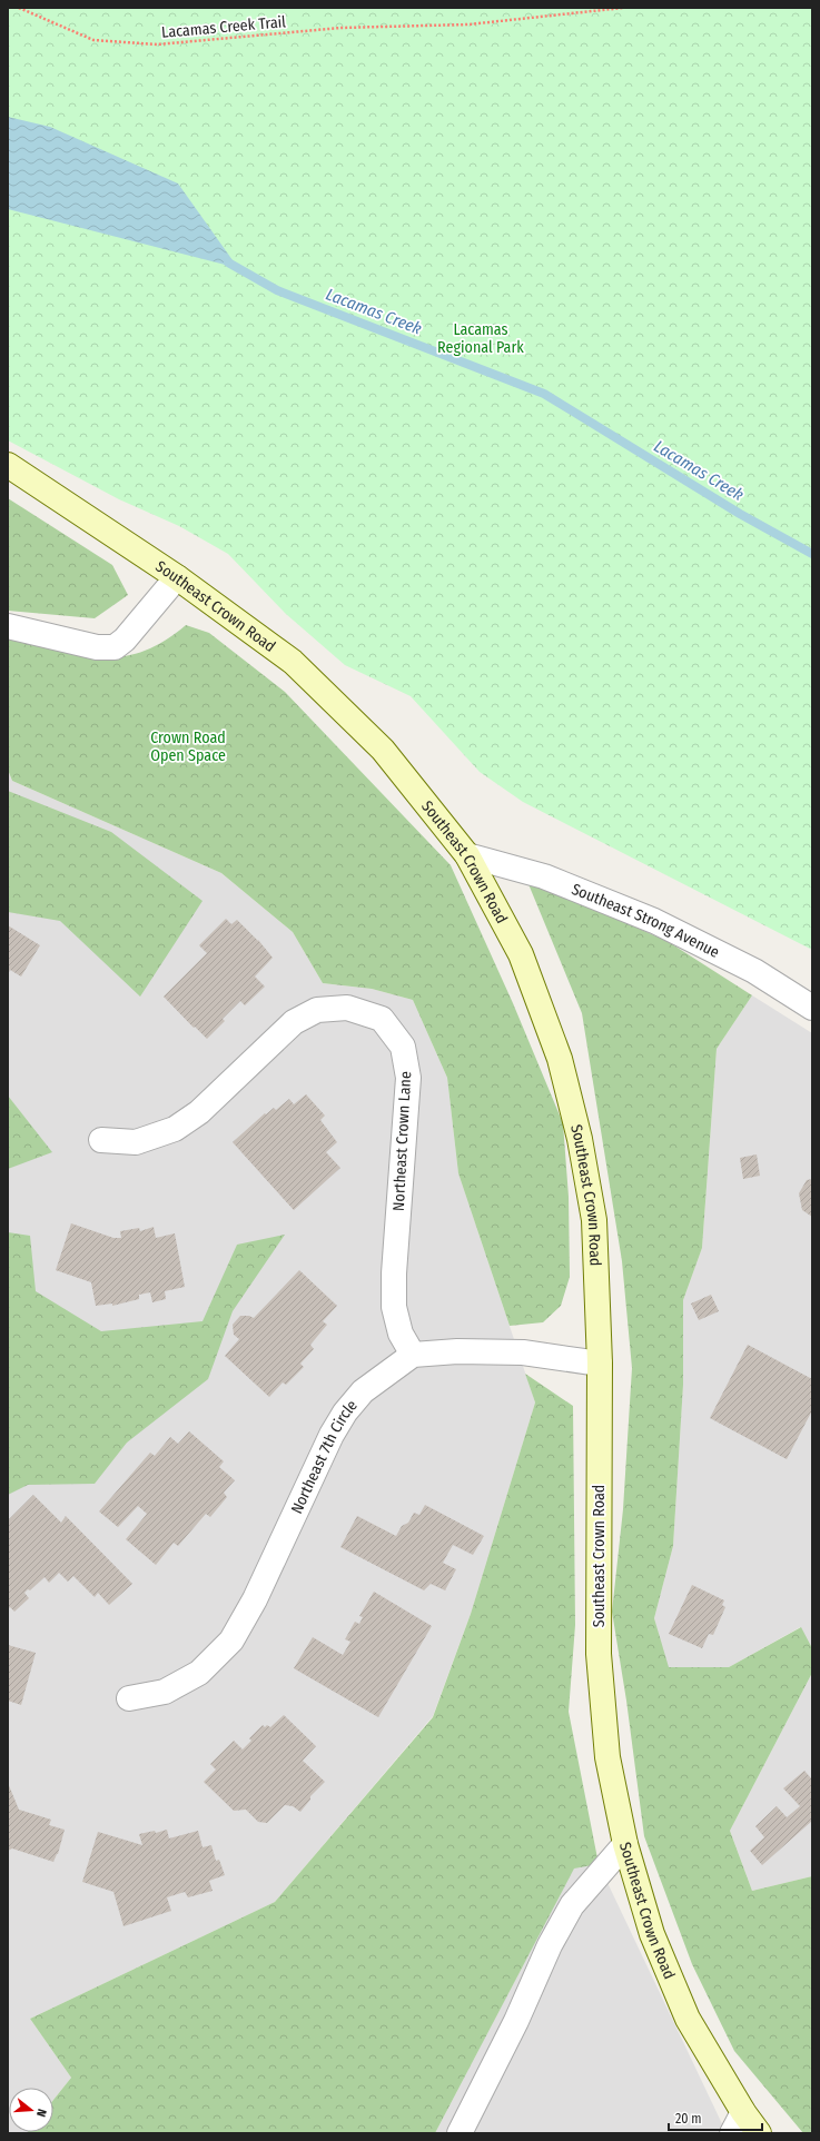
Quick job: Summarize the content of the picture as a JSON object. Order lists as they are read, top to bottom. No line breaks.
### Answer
{"streets":{"street":["Southeast Crown Road","Southeast Strong Avenue","Northeast Crown Lane","Northeast 7th Circle"],"path":["Lacamas Creek Trail"]},"crossings":[["Southeast Crown Road","Southeast Strong Avenue"],["Northeast Crown Lane","Northeast 7th Circle"]],"water":["Lacamas Creek"],"parks":["Lacamas Regional Park","Crown Road Open Space"],"scale_bar":"20 m","north":"right"}
